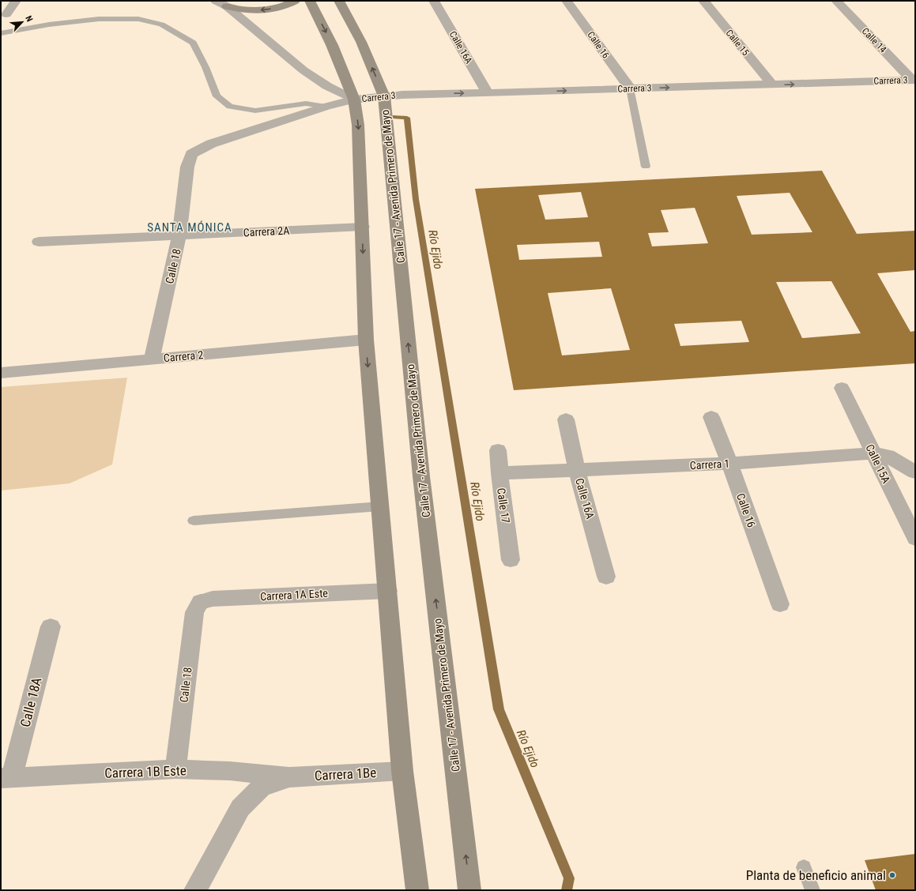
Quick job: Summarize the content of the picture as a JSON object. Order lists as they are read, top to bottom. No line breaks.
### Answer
{"streets":{"main road":["Calle 17 - Avenida Primero de Mayo"],"street":["Calle 14","Calle 15","Calle 16","Calle 16A","Carrera 3","Carrera 2A","Calle 18","Carrera 2","Calle 15A","Carrera 1","Calle 17","Carrera 1A Este","Calle 18A","Carrera 1B Este","Carrera 1Be"]},"crossings":[["Calle 14","Carrera 3"],["Calle 15","Carrera 3"],["Calle 16","Carrera 3"],["Calle 16","Carrera 1"],["Calle 16A","Carrera 3"],["Calle 16A","Carrera 1"],["Carrera 3","Calle 17 - Avenida Primero de Mayo"],["Carrera 3","Calle 18"],["Carrera 2A","Calle 18"],["Calle 18","Carrera 2"],["Calle 18","Carrera 1A Este"],["Calle 18","Carrera 1B Este"],["Calle 15A","Carrera 1"],["Carrera 1","Calle 17"],["Calle 18A","Carrera 1B Este"],["Carrera 1B Este","Carrera 1Be"]],"one_way":["Carrera 3"],"districts":["SANTA MÓNICA"],"water":["Río Ejido"],"places":["Planta de beneficio animal"],"north":"top right"}
